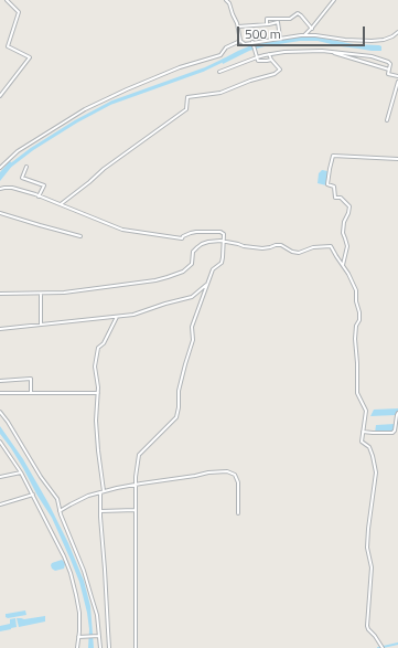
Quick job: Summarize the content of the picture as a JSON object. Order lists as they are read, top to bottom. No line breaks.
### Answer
{"scale_bar":"500 m"}
